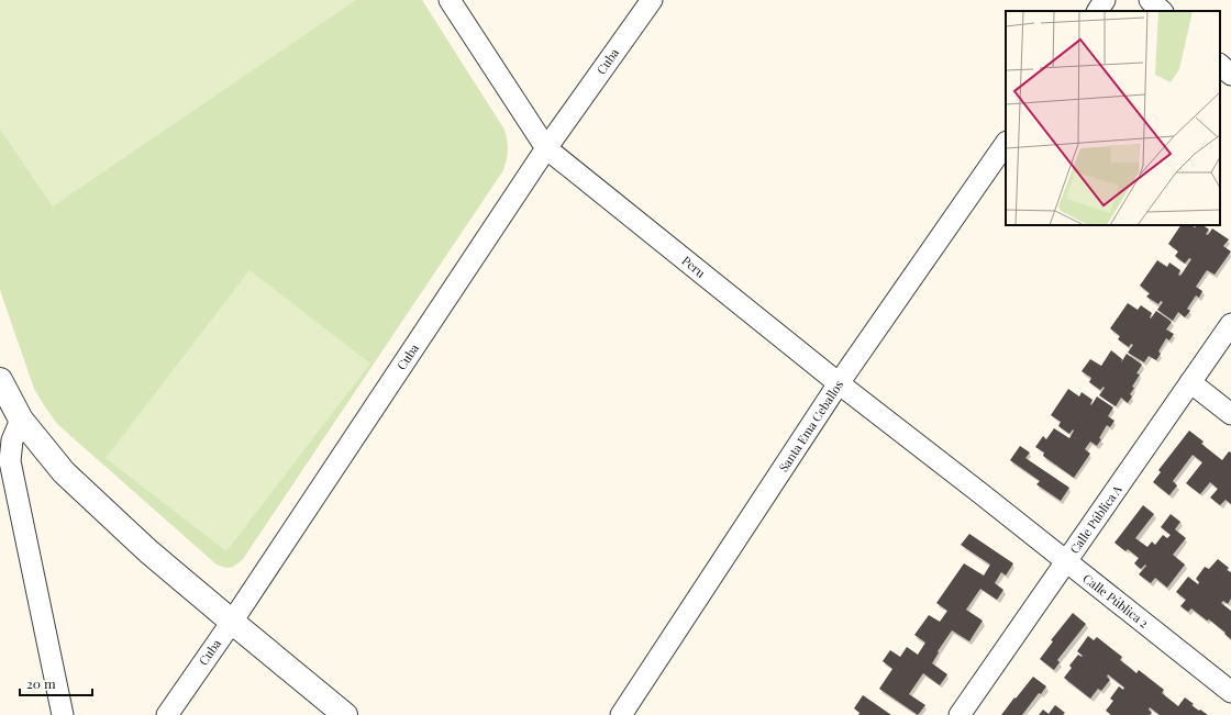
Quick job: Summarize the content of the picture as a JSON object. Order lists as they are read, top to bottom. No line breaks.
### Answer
{"streets":{"street":["Cuba","Peru","Santa Ema Ceballos","Calle Pública A","Calle Pública 2"]},"crossings":[["Cuba","Peru"],["Peru","Santa Ema Ceballos"],["Peru","Calle Pública 2"],["Calle Pública A","Calle Pública 2"]],"scale_bar":"20 m"}
